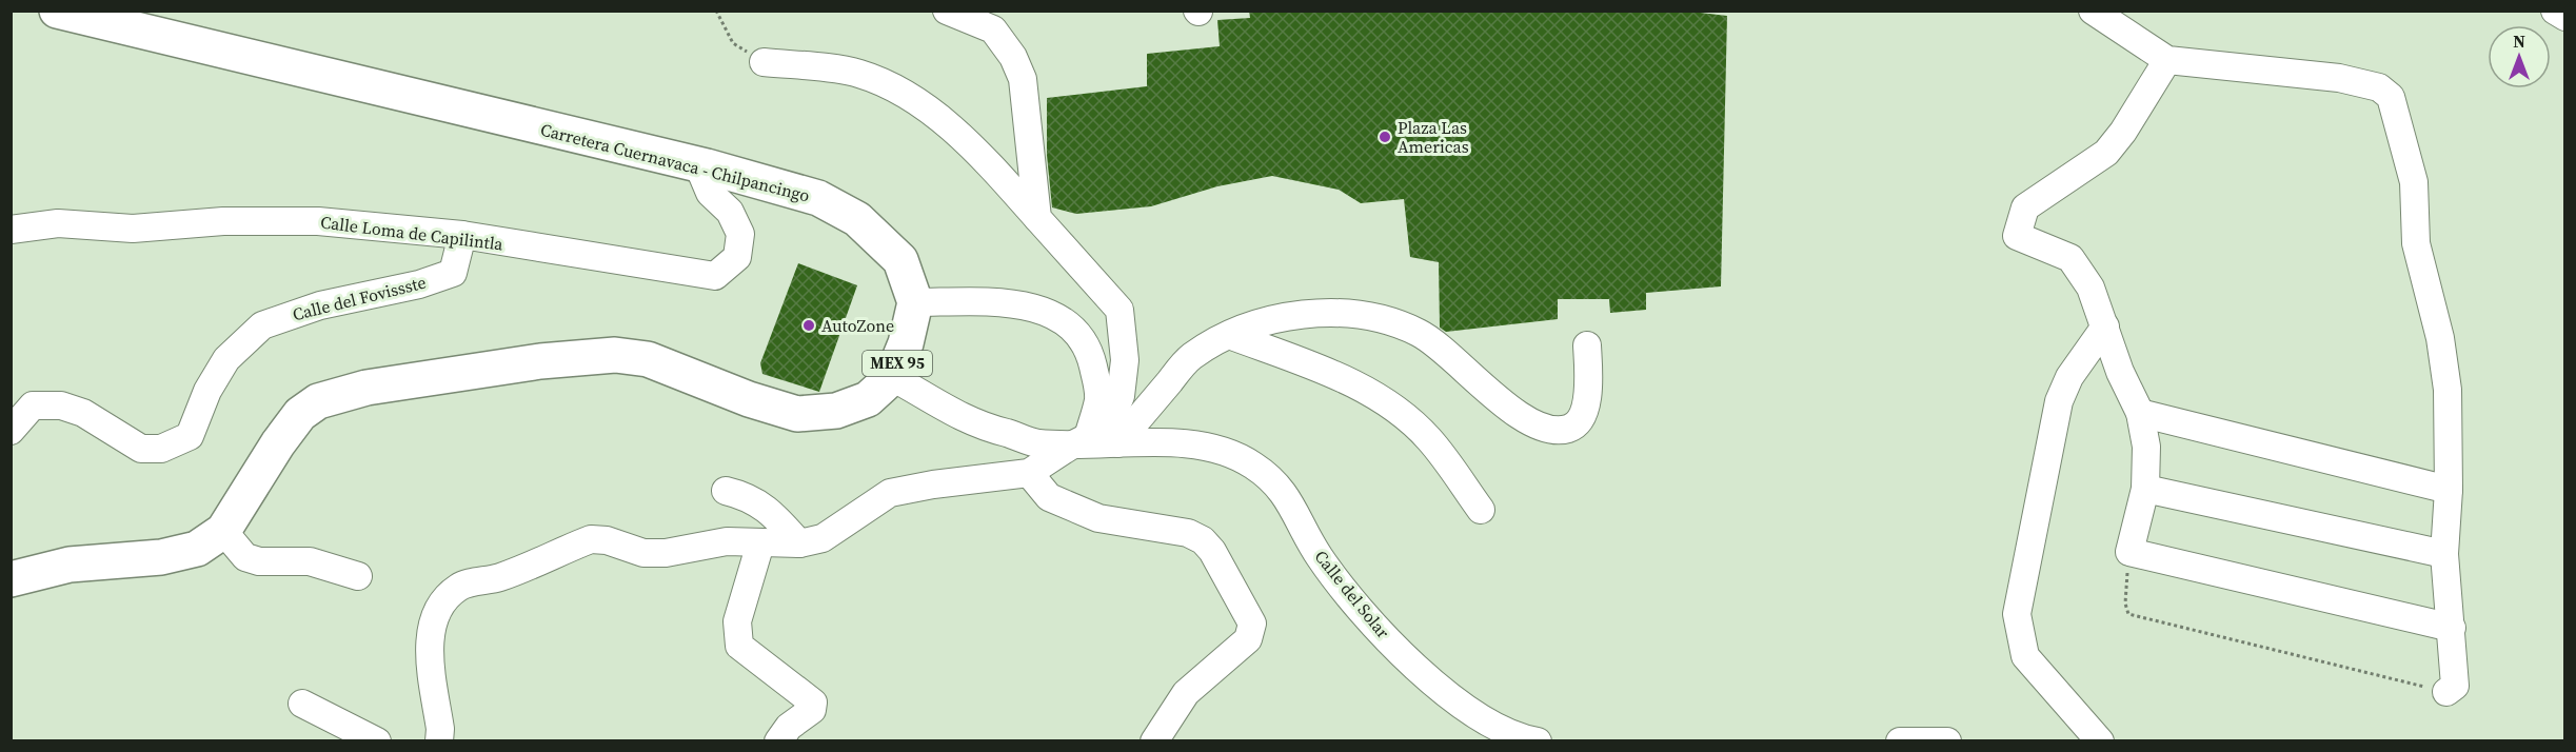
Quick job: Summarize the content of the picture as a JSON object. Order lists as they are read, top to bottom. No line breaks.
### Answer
{"streets":{"main road":["Carretera Cuernavaca - Chilpancingo","MEX 95"],"street":["Calle Loma de Capilintla","Calle del Fovissste","Calle del Solar"]},"crossings":[["Carretera Cuernavaca - Chilpancingo","Calle Loma de Capilintla"],["Carretera Cuernavaca - Chilpancingo","MEX 95"],["Calle Loma de Capilintla","Calle del Fovissste"],["MEX 95","Calle del Solar"]],"places":["Plaza Las Americas","AutoZone"],"north":"top"}
